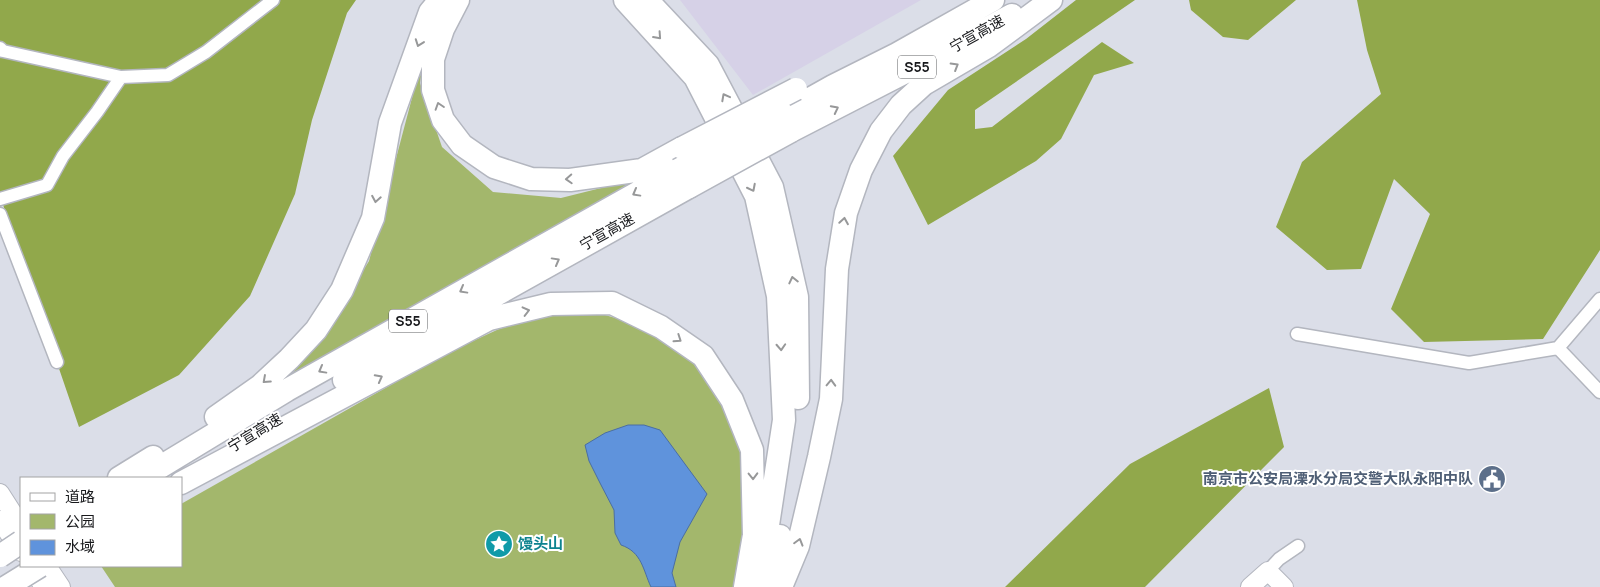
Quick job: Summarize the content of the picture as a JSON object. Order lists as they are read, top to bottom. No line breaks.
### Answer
{"streets":{"highway":["宁宣高速","S55"]},"places":{"public building":["南京市公安局溧水分局交警大队永阳中队"],"place":["馒头山"]},"legend":["道路","公园","水域"]}
